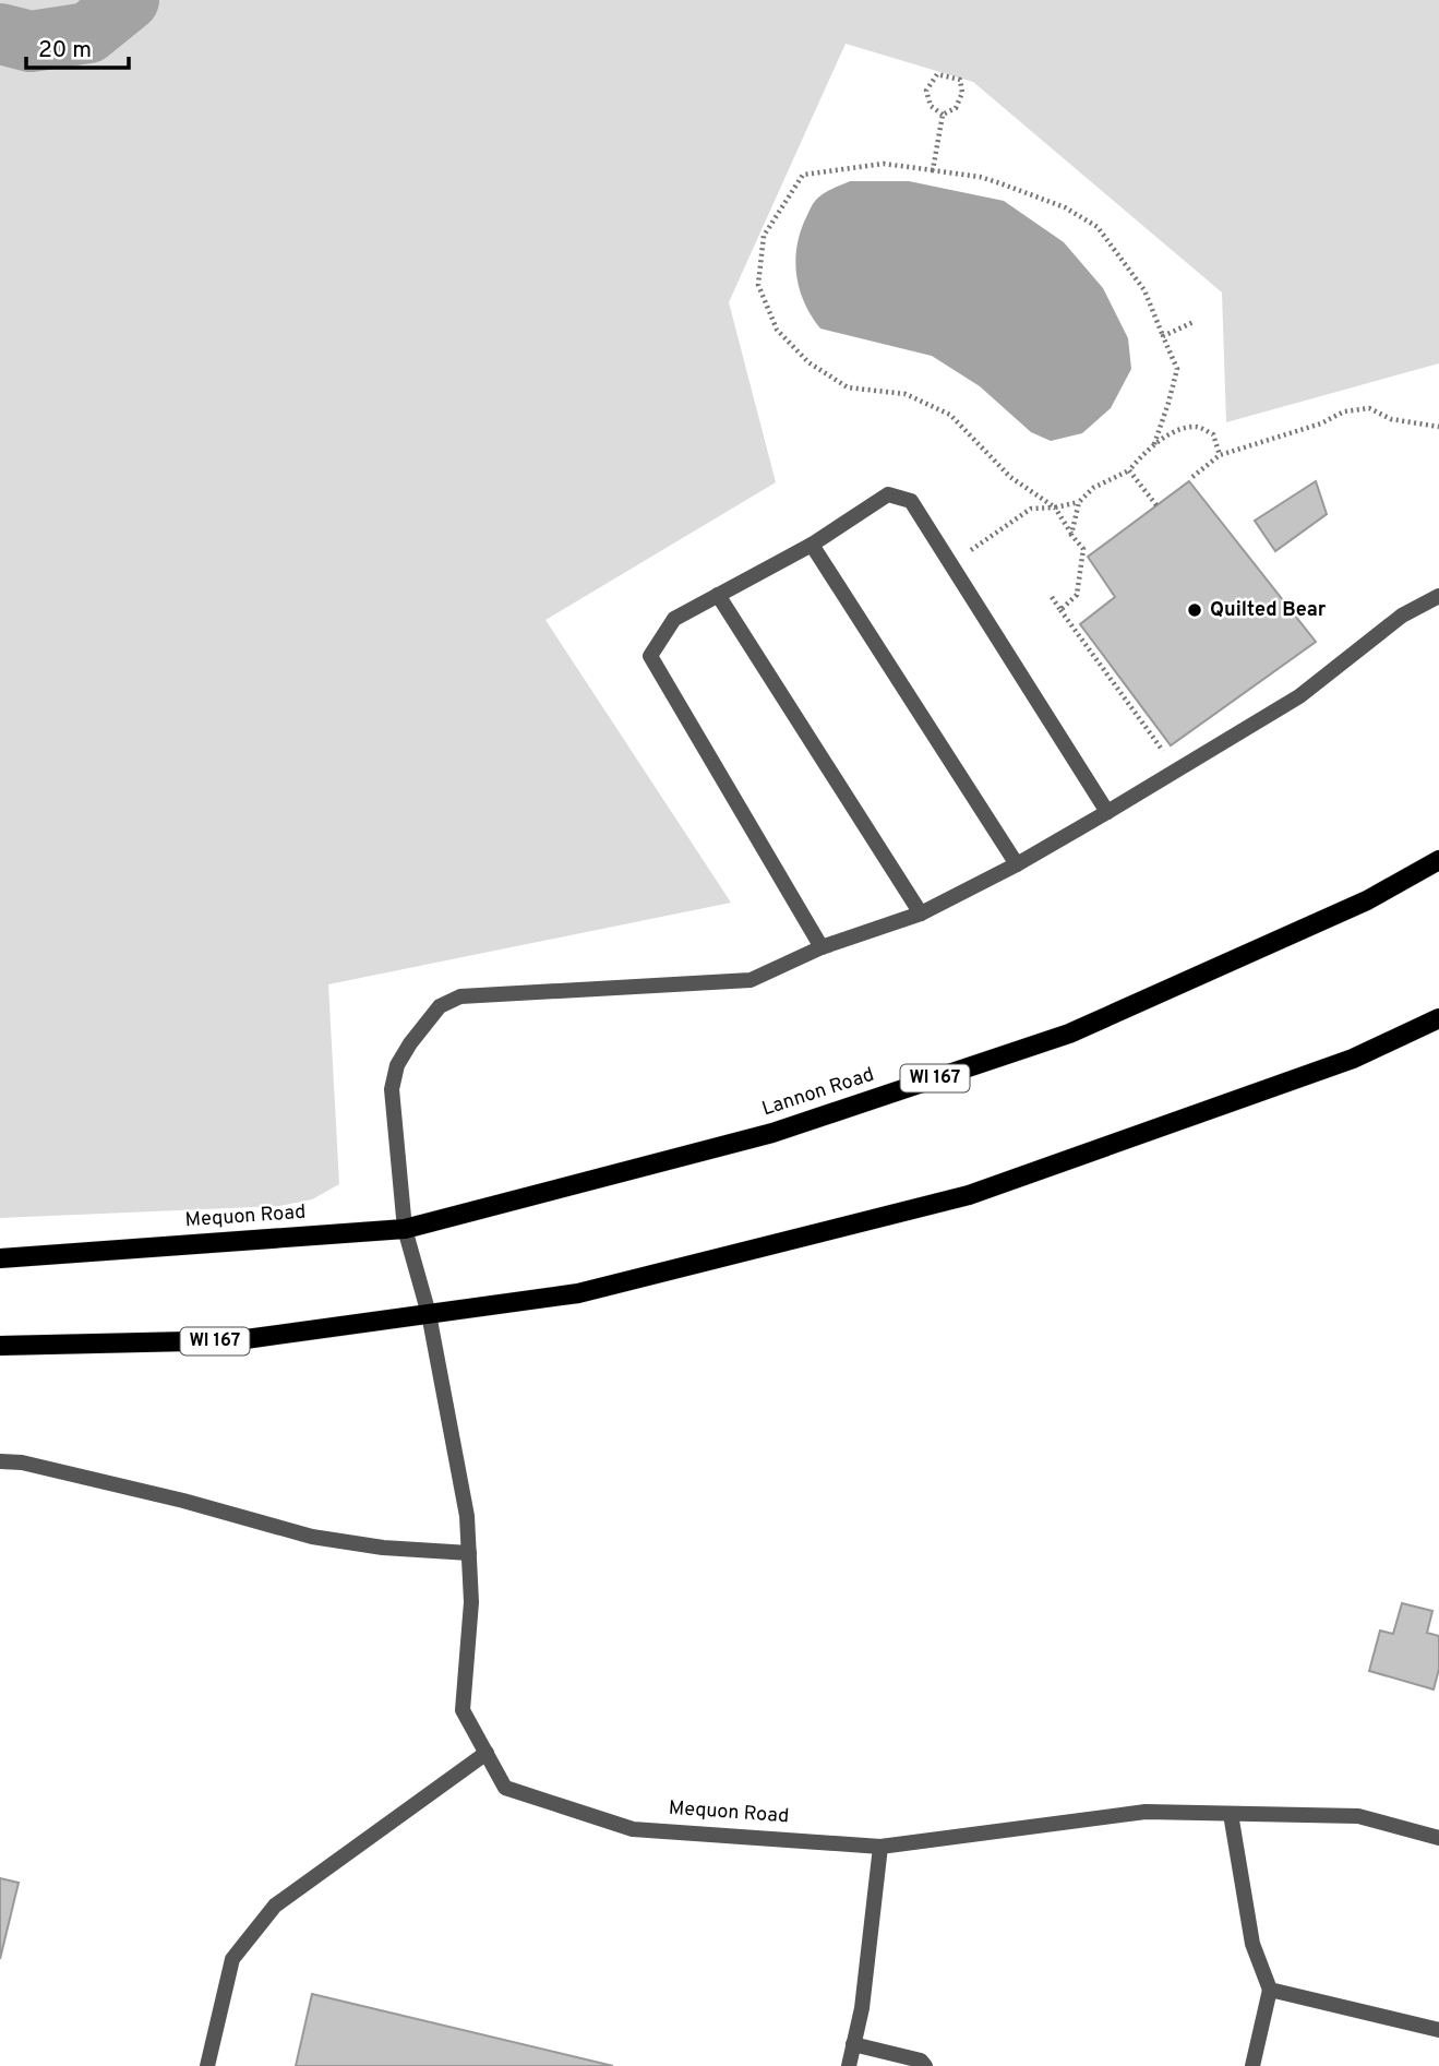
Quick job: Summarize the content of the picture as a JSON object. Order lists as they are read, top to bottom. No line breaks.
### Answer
{"streets":{"main road":["WI 167","Lannon Road","Mequon Road"]},"crossings":[["WI 167","Mequon Road"],["Lannon Road","Mequon Road"]],"places":["Quilted Bear"],"scale_bar":"20 m"}
